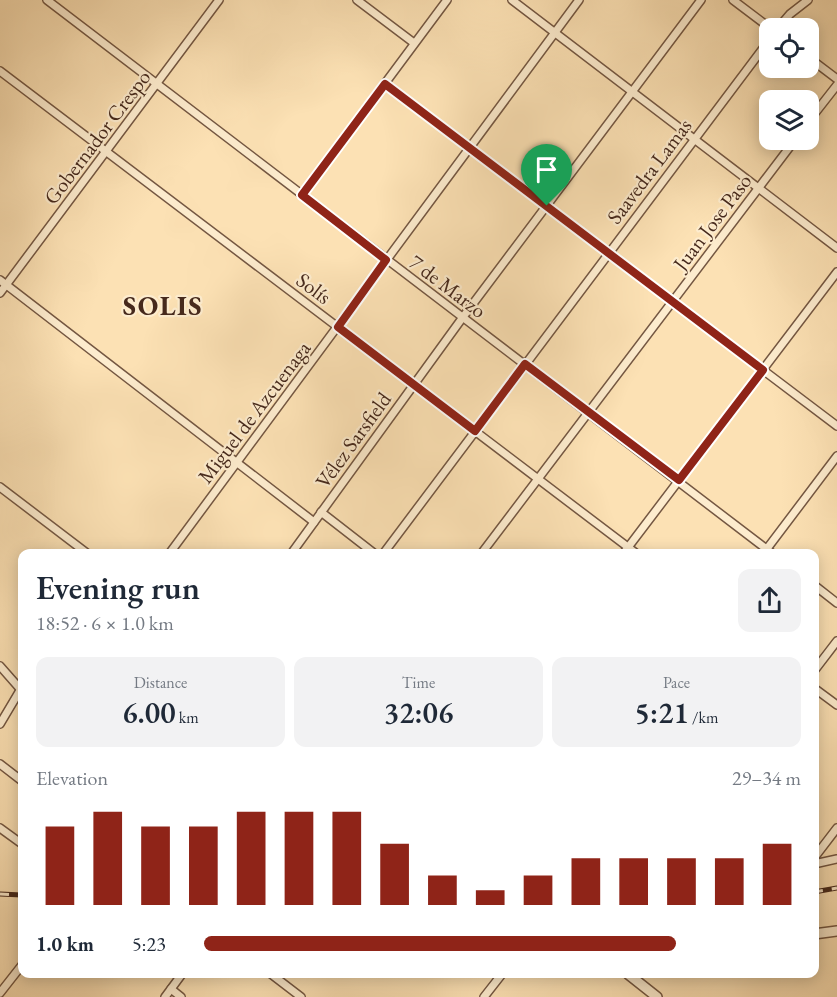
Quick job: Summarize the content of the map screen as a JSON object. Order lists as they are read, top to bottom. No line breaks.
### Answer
{"streets":{"street":["Gobernador Crespo","Saavedra Lamas","Juan Jose Paso","7 de Marzo","Solís","Miguel de Azcuenaga","Vélez Sarsfield"]},"crossings":[["Gobernador Crespo","7 de Marzo"],["Gobernador Crespo","Solís"],["Saavedra Lamas","7 de Marzo"],["Saavedra Lamas","Solís"],["Juan Jose Paso","7 de Marzo"],["Juan Jose Paso","Solís"],["7 de Marzo","Miguel de Azcuenaga"],["7 de Marzo","Vélez Sarsfield"],["Solís","Miguel de Azcuenaga"],["Solís","Vélez Sarsfield"]],"districts":["SOLIS"],"page":{"heading":["Evening run","18:52 · 6 × 1.0 km"],"stats":[["Distance","6.00 km"],["Time","32:06"],["Pace","5:21 /km"]],"chart":["Elevation","29–34 m"],"list":[{"name":"1.0 km","note":"5:23"}]}}
